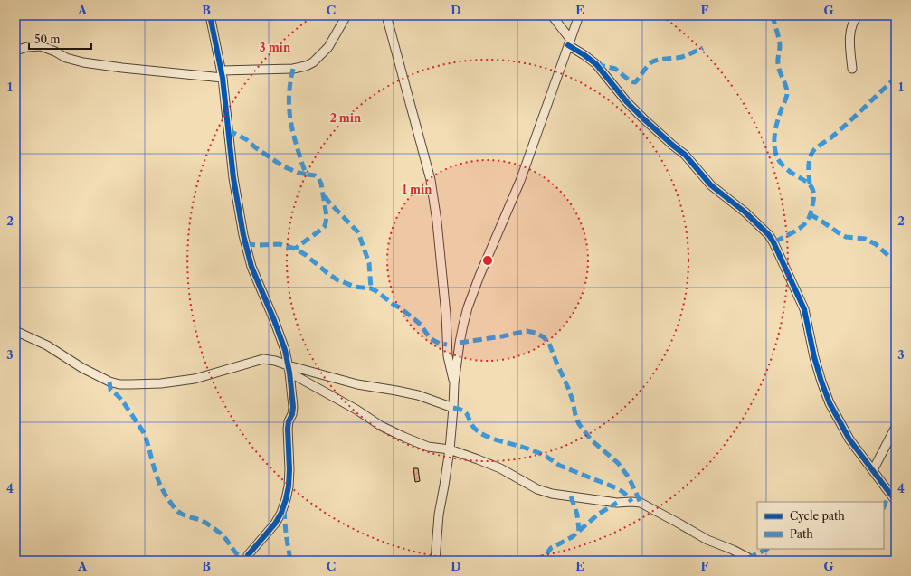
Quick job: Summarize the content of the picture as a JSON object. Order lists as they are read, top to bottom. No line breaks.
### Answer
{"legend":["Cycle path","Path"],"scale_bar":"50 m","grid":{"columns":["A","B","C","D","E","F","G"],"rows":["1","2","3","4"]},"rings":["3 min","2 min","1 min"]}
